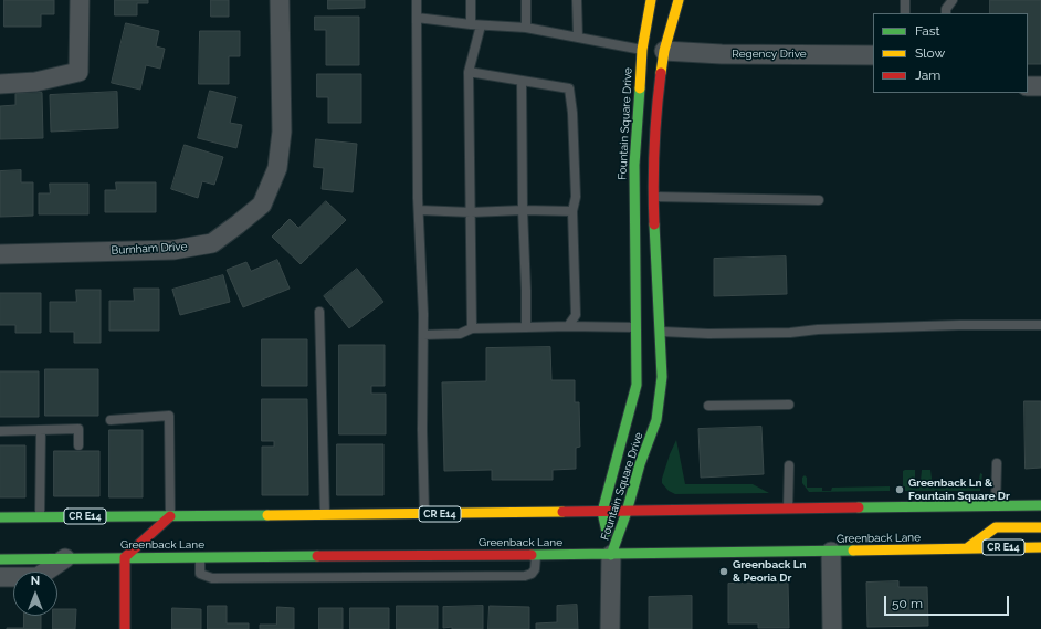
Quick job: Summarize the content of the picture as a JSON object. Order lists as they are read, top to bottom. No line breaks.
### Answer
{"streets":{"main road":["Fountain Square Drive","CR E14","Greenback Lane"],"street":["Regency Drive","Burnham Drive"]},"crossings":[["Regency Drive","Fountain Square Drive"],["Fountain Square Drive","CR E14"],["Fountain Square Drive","Greenback Lane"]],"places":["Greenback Ln & Fountain Square Dr","Greenback Ln & Peoria Dr"],"legend":["Fast","Slow","Jam"],"scale_bar":"50 m","north":"top"}
